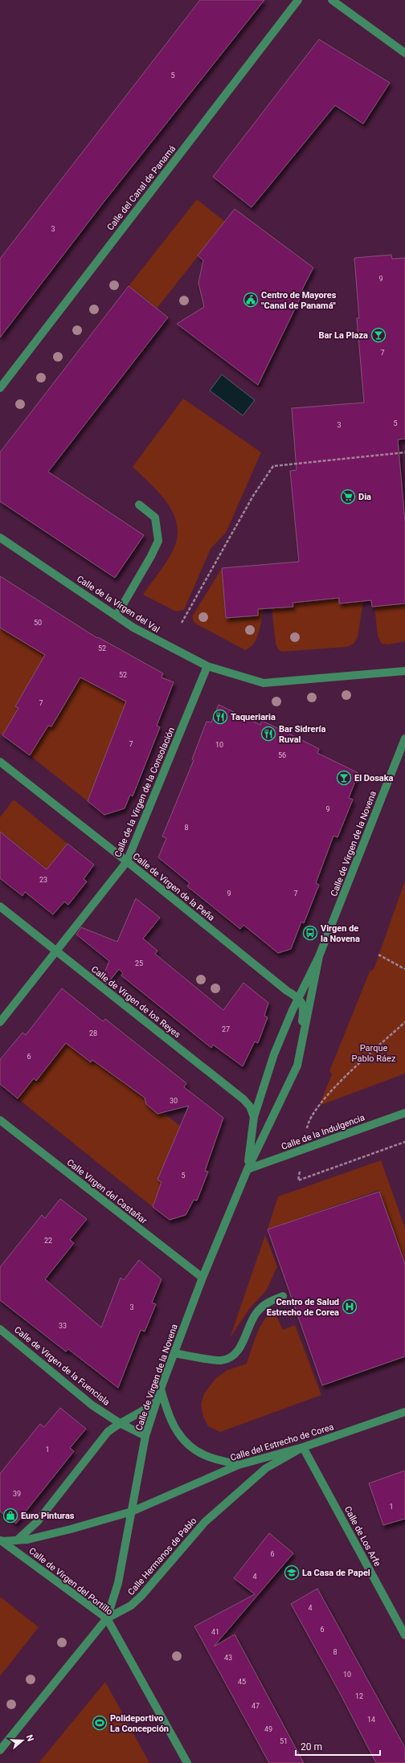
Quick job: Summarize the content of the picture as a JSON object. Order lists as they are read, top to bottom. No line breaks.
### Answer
{"streets":{"street":["Calle del Canal de Panamá","Calle de la Virgen del Val","Calle de la Virgen de la Consolación","Calle de Virgen de la Novena","Calle de Virgen de la Peña","Calle de Virgen de los Reyes","Calle de la Indulgencia","Calle Virgen del Castañar","Calle de Virgen de la Fuencisla","Calle del Estrecho de Corea","Calle de Los Arfe","Calle Hermanos de Pablo","Calle de Virgen del Portillo"]},"crossings":[["Calle de la Virgen del Val","Calle de la Virgen de la Consolación"],["Calle de la Virgen de la Consolación","Calle de Virgen de la Peña"],["Calle de la Virgen de la Consolación","Calle de Virgen de los Reyes"],["Calle de Virgen de la Novena","Calle de Virgen de la Peña"],["Calle de Virgen de la Novena","Calle de Virgen de los Reyes"],["Calle de Virgen de la Novena","Calle de la Indulgencia"],["Calle de Virgen de la Novena","Calle Virgen del Castañar"],["Calle de Virgen de la Novena","Calle de Virgen de la Fuencisla"],["Calle de Virgen de la Novena","Calle del Estrecho de Corea"],["Calle de Virgen de la Novena","Calle Hermanos de Pablo"],["Calle de Virgen de la Novena","Calle de Virgen del Portillo"],["Calle del Estrecho de Corea","Calle de Los Arfe"],["Calle del Estrecho de Corea","Calle Hermanos de Pablo"],["Calle del Estrecho de Corea","Calle de Virgen del Portillo"],["Calle de Los Arfe","Calle Hermanos de Pablo"],["Calle Hermanos de Pablo","Calle de Virgen del Portillo"]],"parks":["Parque Pablo Ráez"],"places":{"public building":["Centro de Mayores \"Canal de Panamá\""],"bar":["Bar La Plaza","El Dosaka"],"supermarket":["Dia"],"restaurant":["Taqueriaria","Bar Sidrería Ruval"],"bus stop":["Virgen de la Novena"],"hospital":["Centro de Salud Estrecho de Corea"],"shop":["Euro Pinturas"],"school or university":["La Casa de Papel"],"sports":["Polideportivo La Concepción"]},"house_numbers":["5","3","9","7","5","3","50","52","52","7","7","10","56","9","8","23","9","7","25","27","28","6","30","5","22","3","33","1","39","1","6","4","4","6","41","8","43","10","45","12","47","14","49","51"],"scale_bar":"20 m","north":"right"}
